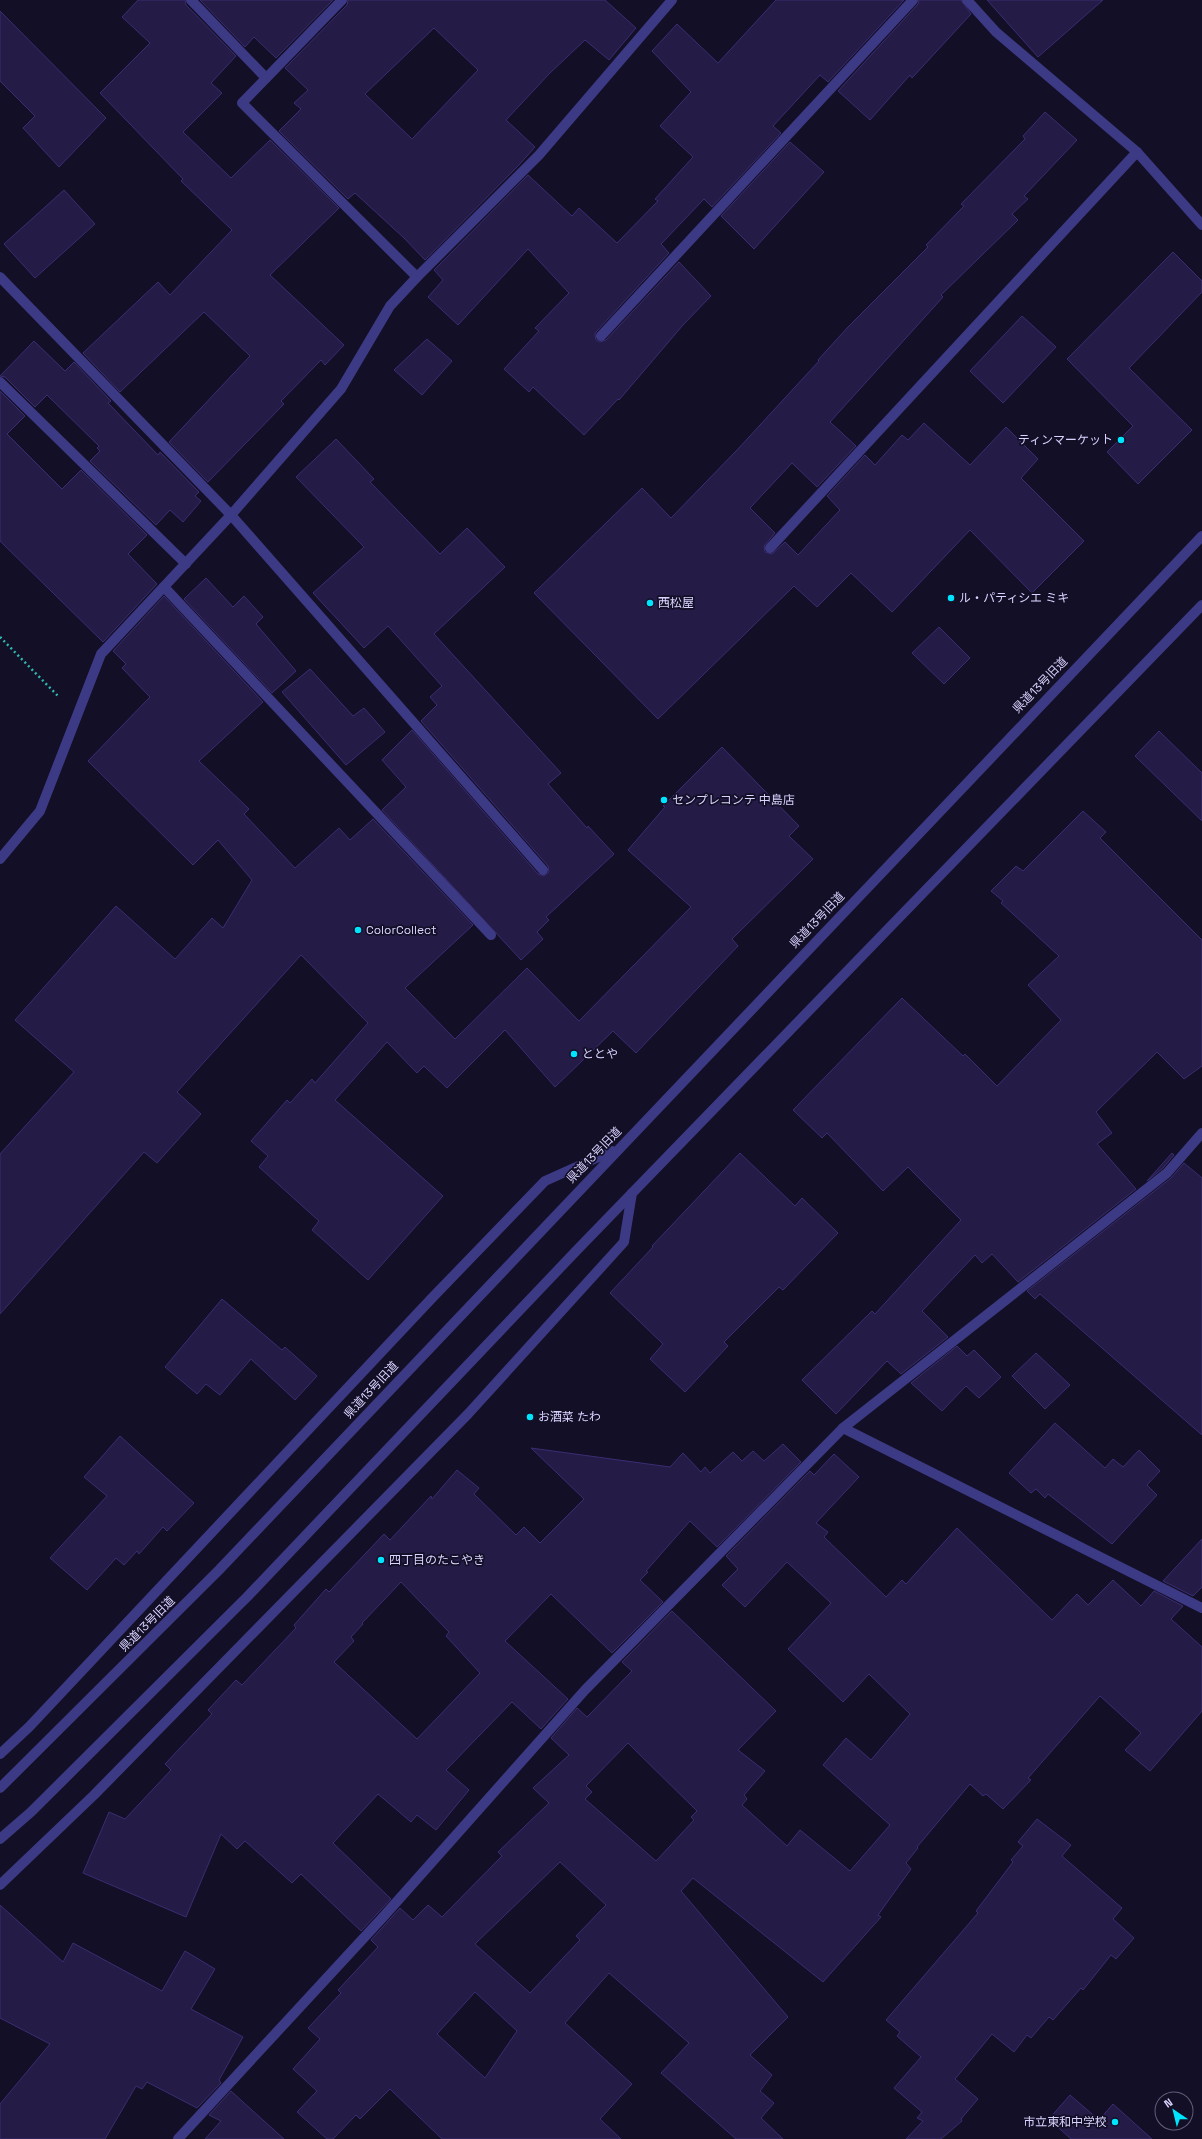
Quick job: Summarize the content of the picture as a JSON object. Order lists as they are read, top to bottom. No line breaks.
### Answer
{"streets":{"street":["県道13号旧道"]},"places":["ティンマーケット","ル・パティシエ ミキ","西松屋","センプレコンテ 中島店","ColorCollect","ととや","お酒菜 たわ","四丁目のたこやき","市立東和中学校"],"north":"top left"}
